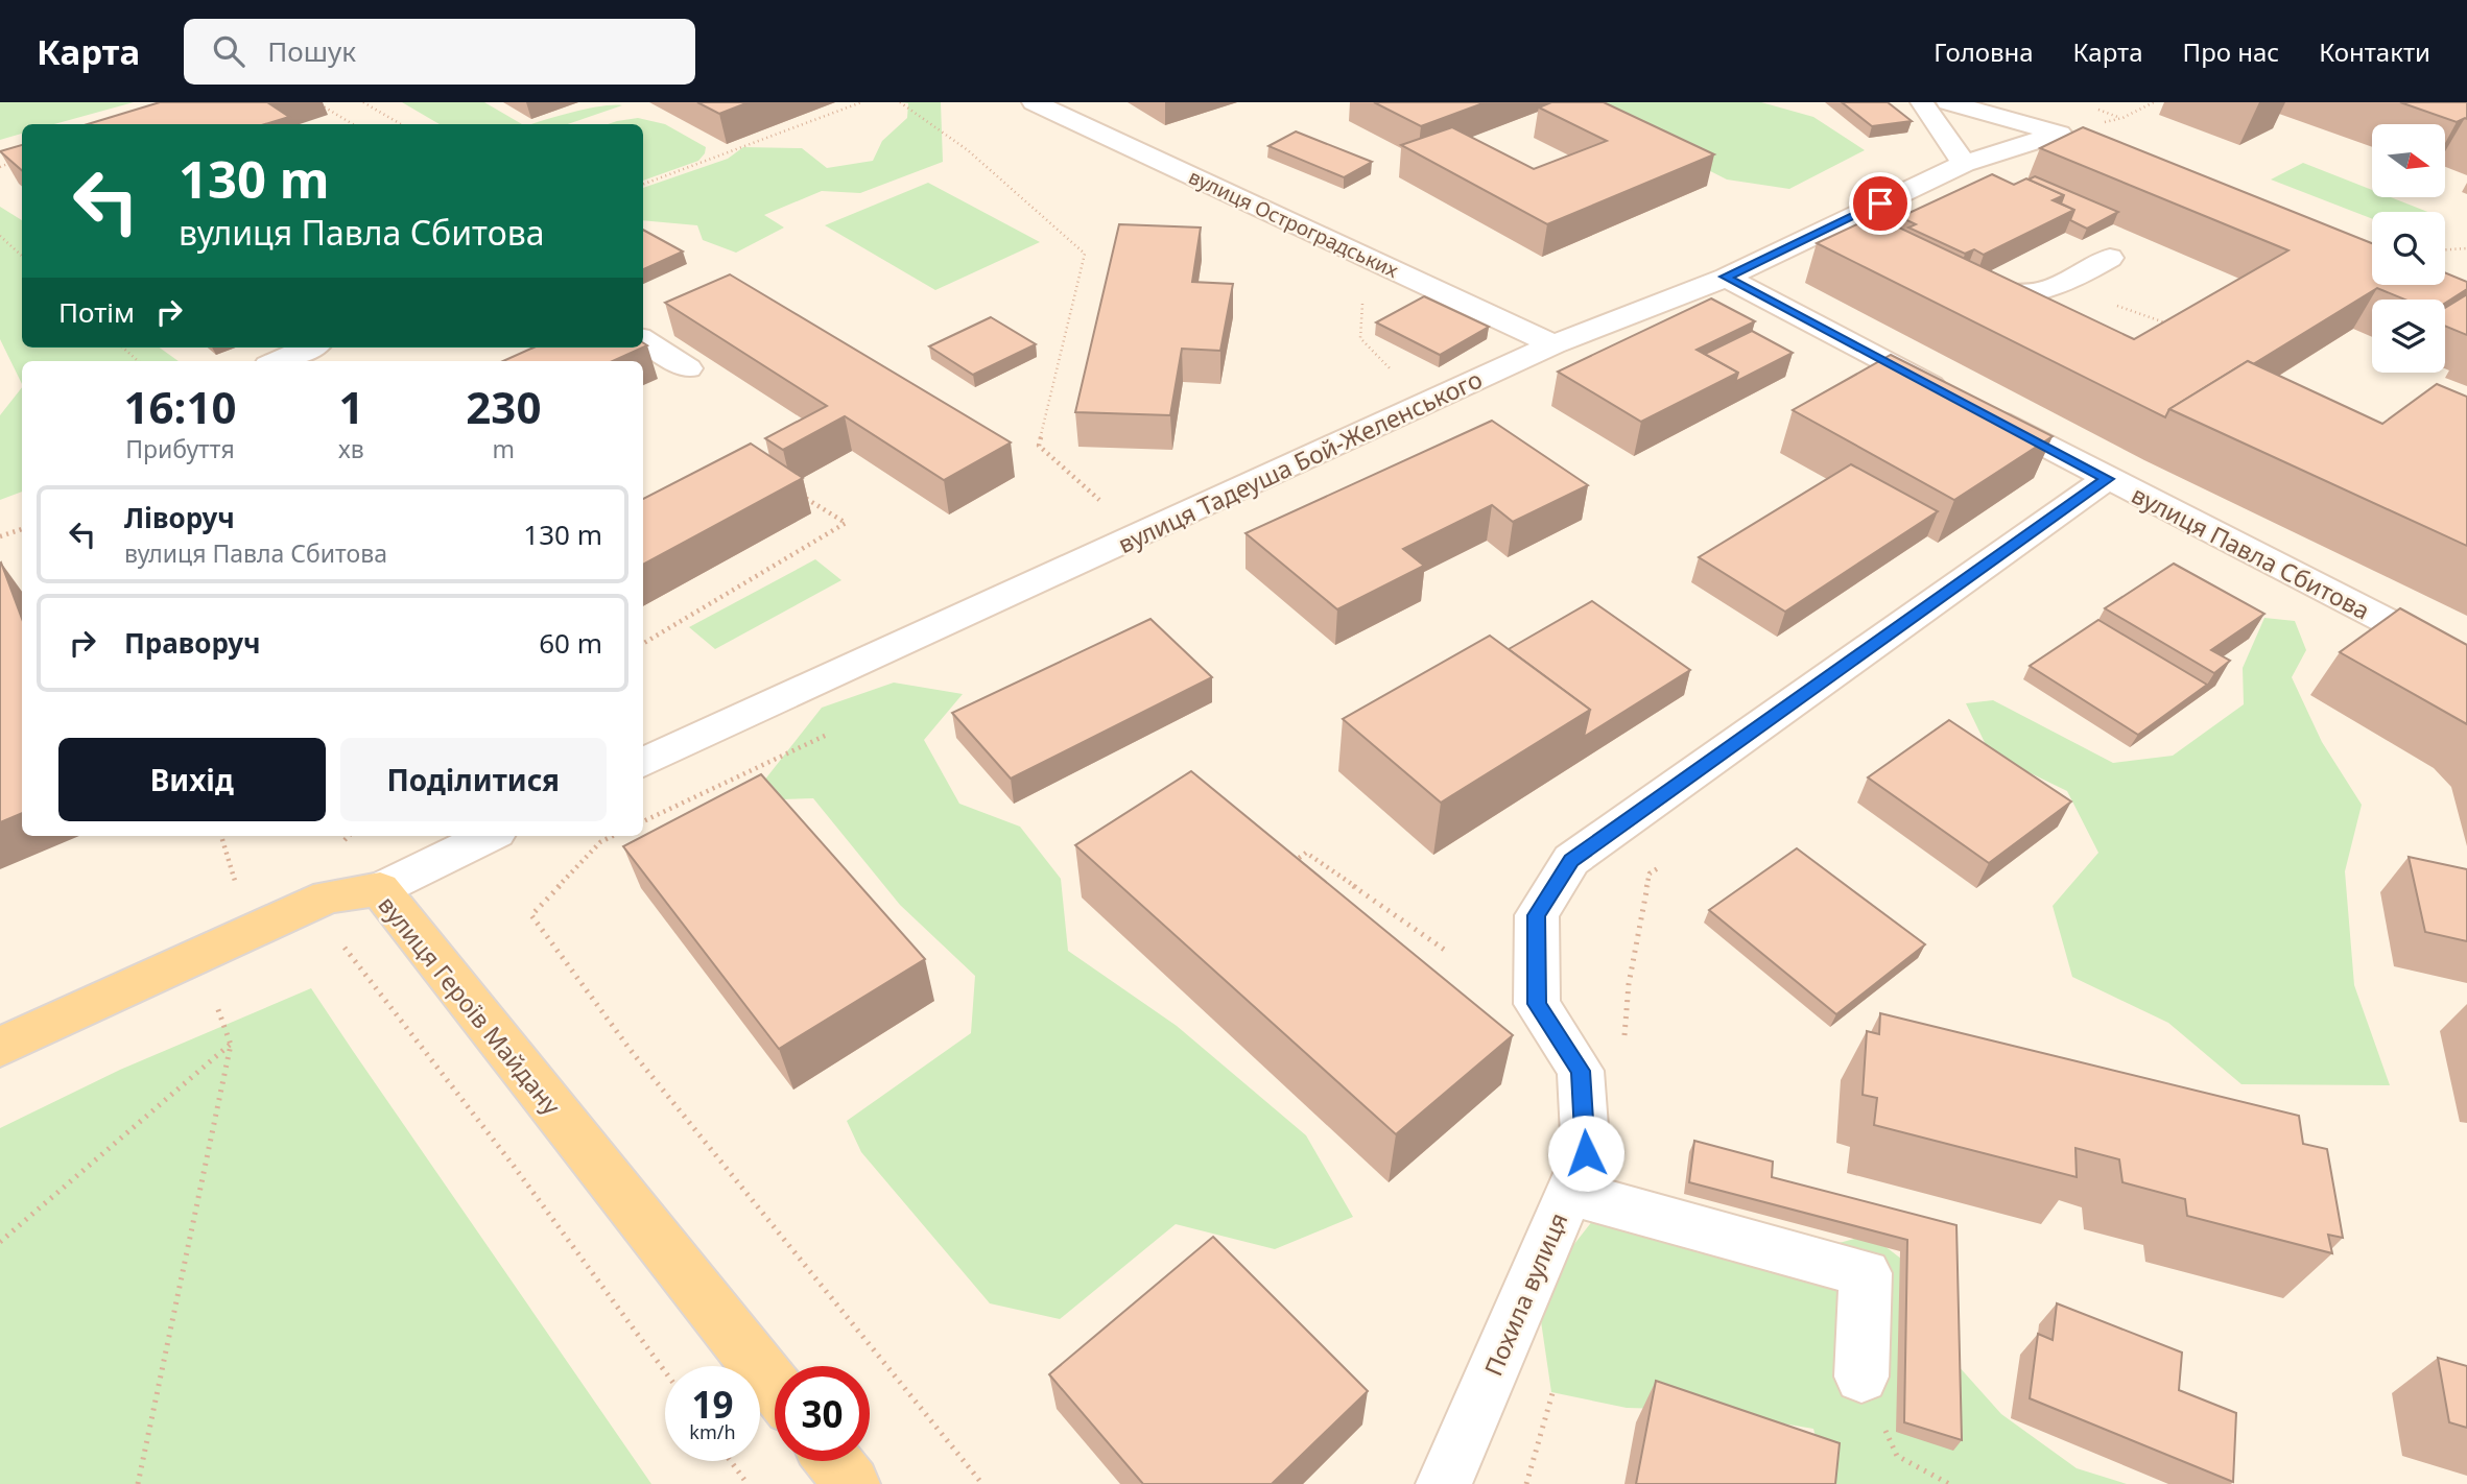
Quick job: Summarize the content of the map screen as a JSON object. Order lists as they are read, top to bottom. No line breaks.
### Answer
{"streets":{"main road":["вулиця Героїв Майдану"],"street":["вулиця Остроградських","вулиця Тадеуша Бой-Желенського","вулиця Павла Сбитова","Похила вулиця"]},"crossings":[["вулиця Остроградських","вулиця Тадеуша Бой-Желенського"],["вулиця Тадеуша Бой-Желенського","вулиця Павла Сбитова"],["вулиця Павла Сбитова","Похила вулиця"]],"north":"right","page":{"header":"Карта","search":"Пошук","nav":["Головна","Карта","Про нас","Контакти"],"turn":["130 m","вулиця Павла Сбитова"],"then":"Потім","eta":["16:10","Прибуття","1","хв","230","m"],"list":[{"name":"Ліворуч","note":"вулиця Павла Сбитова","value":"130 m"},{"name":"Праворуч","value":"60 m"}],"buttons":["Вихід","Поділитися"],"speed":"19 km/h","limit":"30"}}
